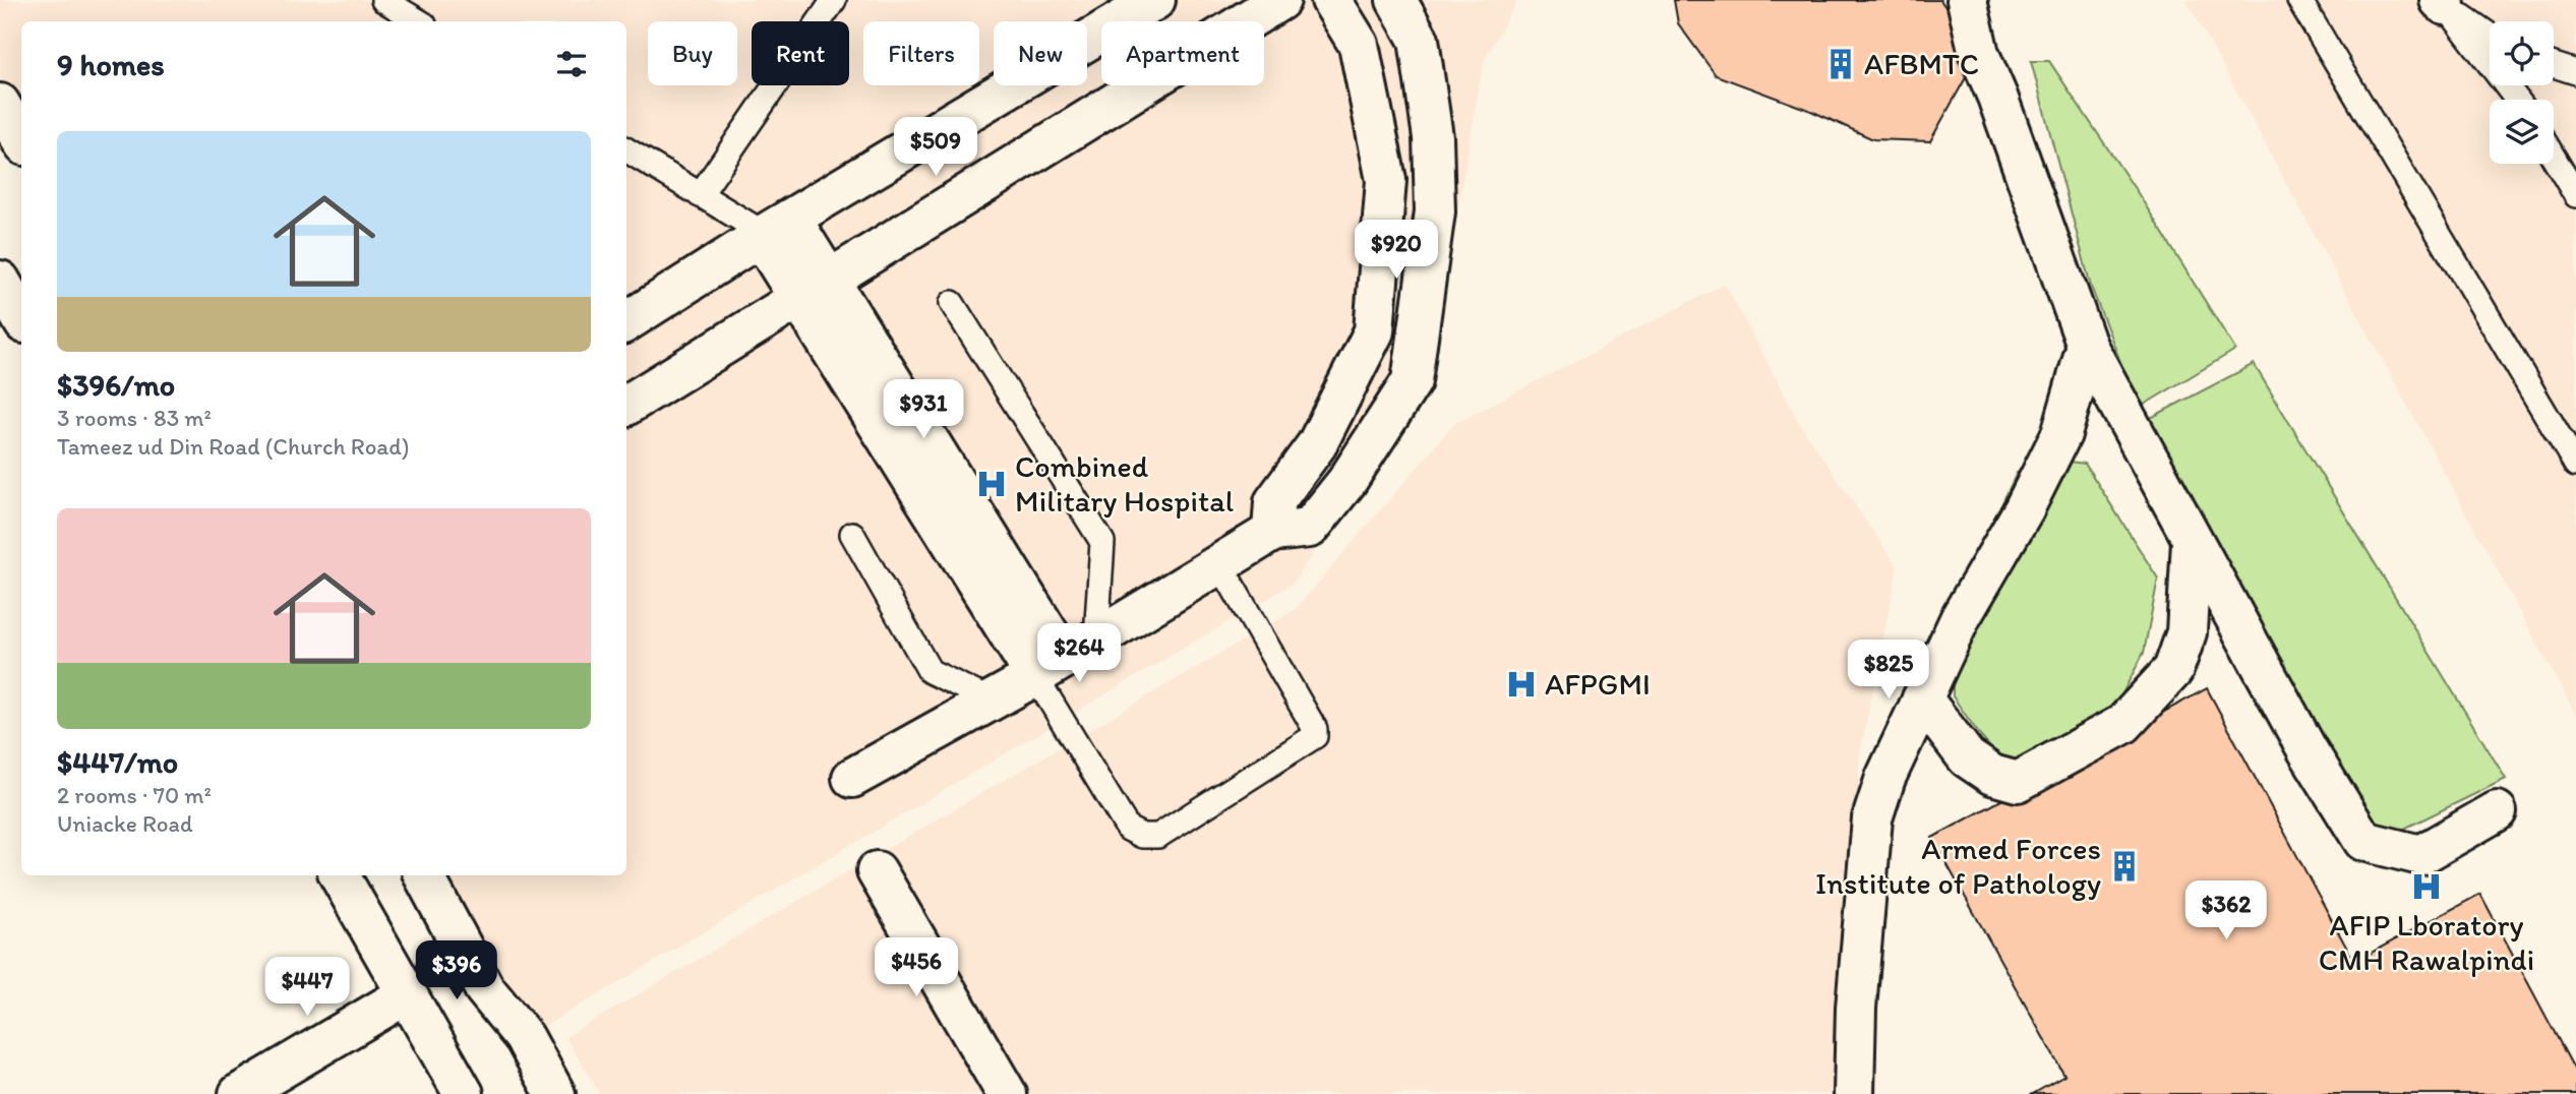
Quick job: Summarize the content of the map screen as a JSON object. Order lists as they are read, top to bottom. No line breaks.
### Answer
{"places":{"building":["AFBMTC","Armed Forces Institute of Pathology"],"hospital":["Combined Military Hospital","AFPGMI","AFIP Lboratory CMH Rawalpindi"]},"page":{"chip":["Buy","Rent","Filters","New","Apartment"],"heading":"9 homes","list":[{"name":"$396/mo","note":"3 rooms · 83 m² · Tameez ud Din Road (Church Road)"},{"name":"$447/mo","note":"2 rooms · 70 m² · Uniacke Road"}],"price":["$509","$920","$931","$264","$825","$362","$456","$396","$447"]}}
